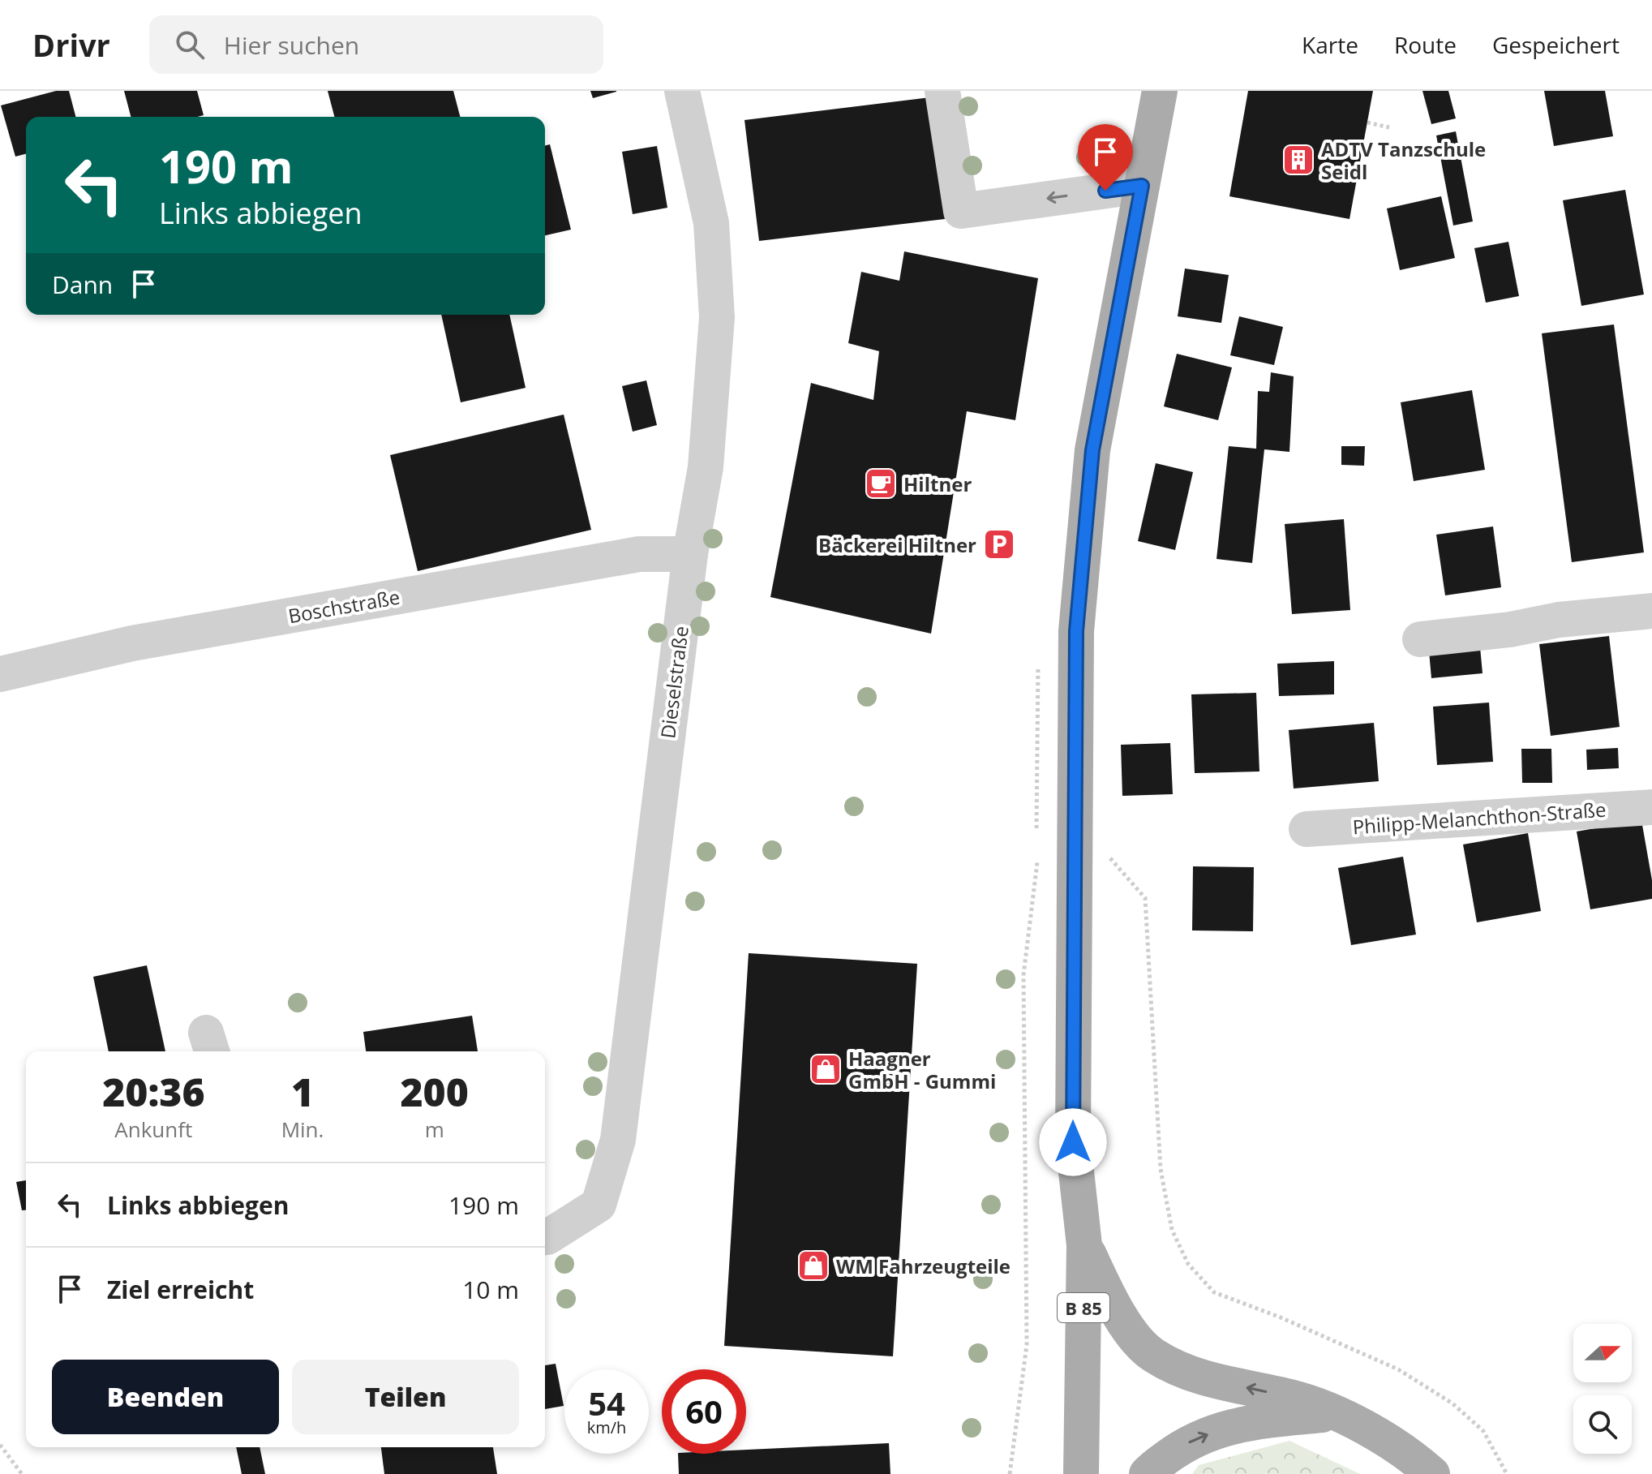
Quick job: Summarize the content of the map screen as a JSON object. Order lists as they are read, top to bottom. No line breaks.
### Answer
{"streets":{"main road":["B 85"],"street":["Boschstraße","Dieselstraße","Philipp-Melanchthon-Straße"]},"crossings":[["Boschstraße","Dieselstraße"]],"places":{"building":["ADTV Tanzschule Seidl"],"cafe":["Hiltner"],"parking":["Bäckerei Hiltner"],"shop":["Haagner GmbH - Gummi","WM Fahrzeugteile"]},"north":"right","page":{"header":"Drivr","search":"Hier suchen","nav":["Karte","Route","Gespeichert"],"turn":["190 m","Links abbiegen"],"then":"Dann","eta":["20:36","Ankunft","1","Min.","200","m"],"list":[{"name":"Links abbiegen","value":"190 m"},{"name":"Ziel erreicht","value":"10 m"}],"buttons":["Beenden","Teilen"],"speed":"54 km/h","limit":"60"}}
